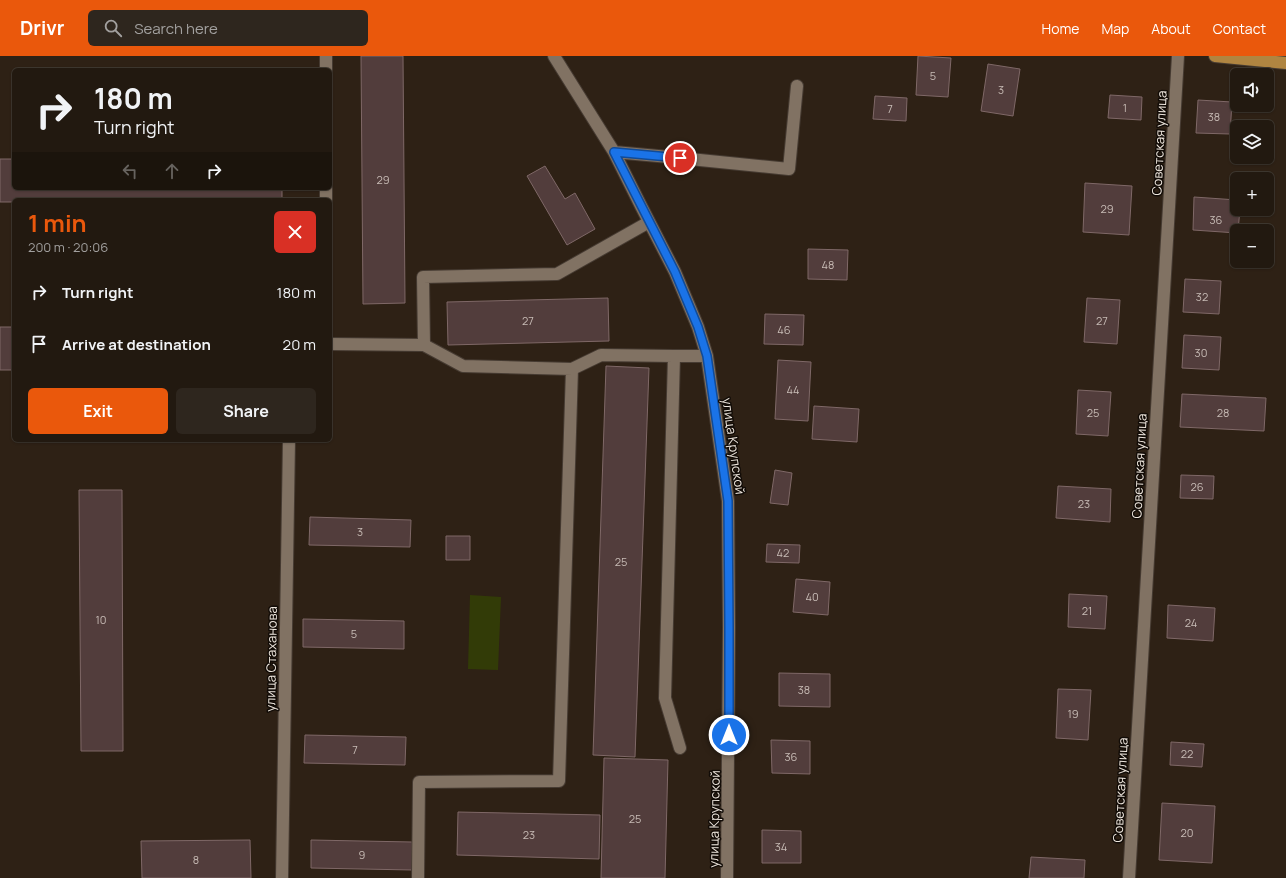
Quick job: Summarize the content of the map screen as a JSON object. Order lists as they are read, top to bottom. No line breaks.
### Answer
{"streets":{"street":["Советская улица","улица Крупской","улица Стаханова"]},"house_numbers":["5","3","1","7","38","29","29","36","48","32","27","27","46","30","44","25","28","26","23","3","42","25","40","21","10","24","5","38","19","7","22","36","25","20","23","34","9","8"],"page":{"header":"Drivr","search":"Search here","nav":["Home","Map","About","Contact"],"map_buttons":["+","−"],"turn":["180 m","Turn right"],"heading":["1 min","200 m · 20:06"],"list":[{"name":"Turn right","value":"180 m"},{"name":"Arrive at destination","value":"20 m"}],"buttons":["Exit","Share"]}}
